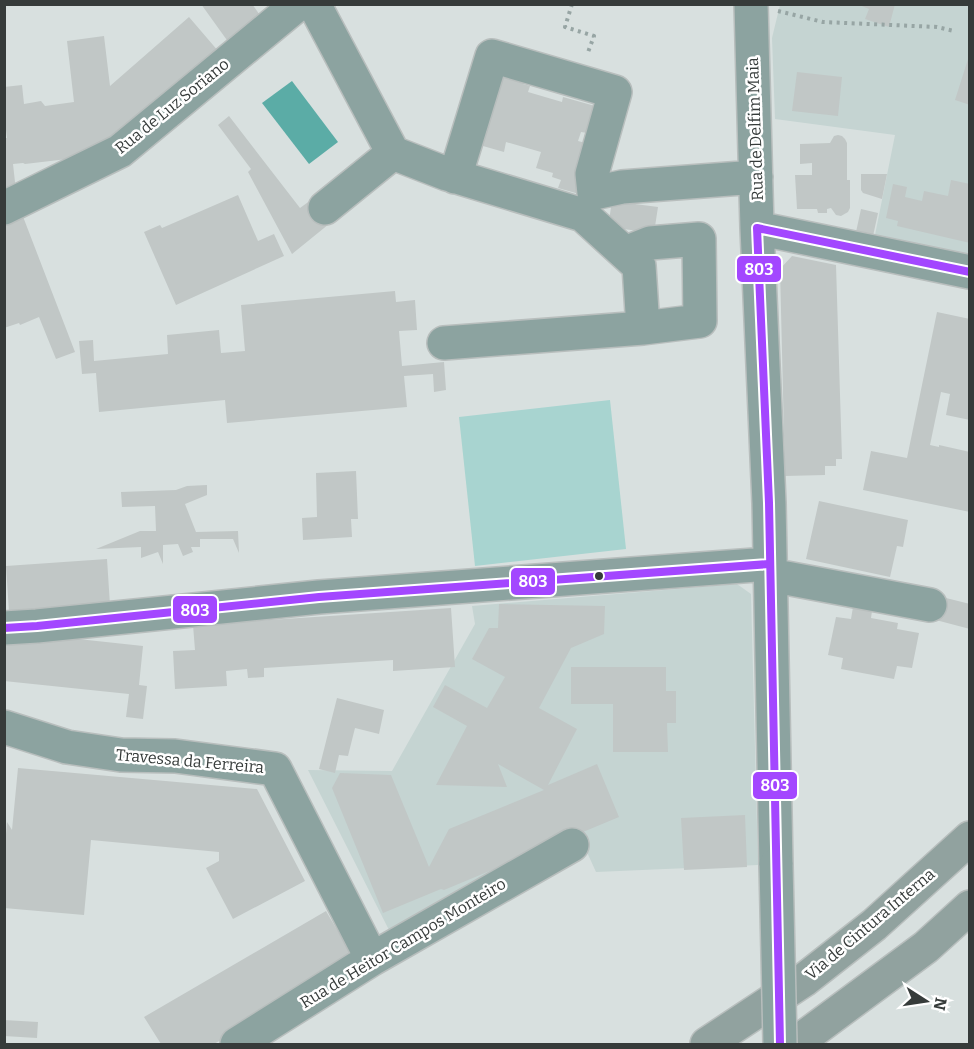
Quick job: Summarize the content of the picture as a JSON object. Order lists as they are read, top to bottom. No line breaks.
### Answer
{"streets":{"highway":["Via de Cintura Interna"],"street":["Rua de Luz Soriano","Rua de Delfim Maia","Travessa da Ferreira","Rua de Heitor Campos Monteiro"]},"crossings":[["Travessa da Ferreira","Rua de Heitor Campos Monteiro"]],"lines":["transit line 803"],"north":"right"}
